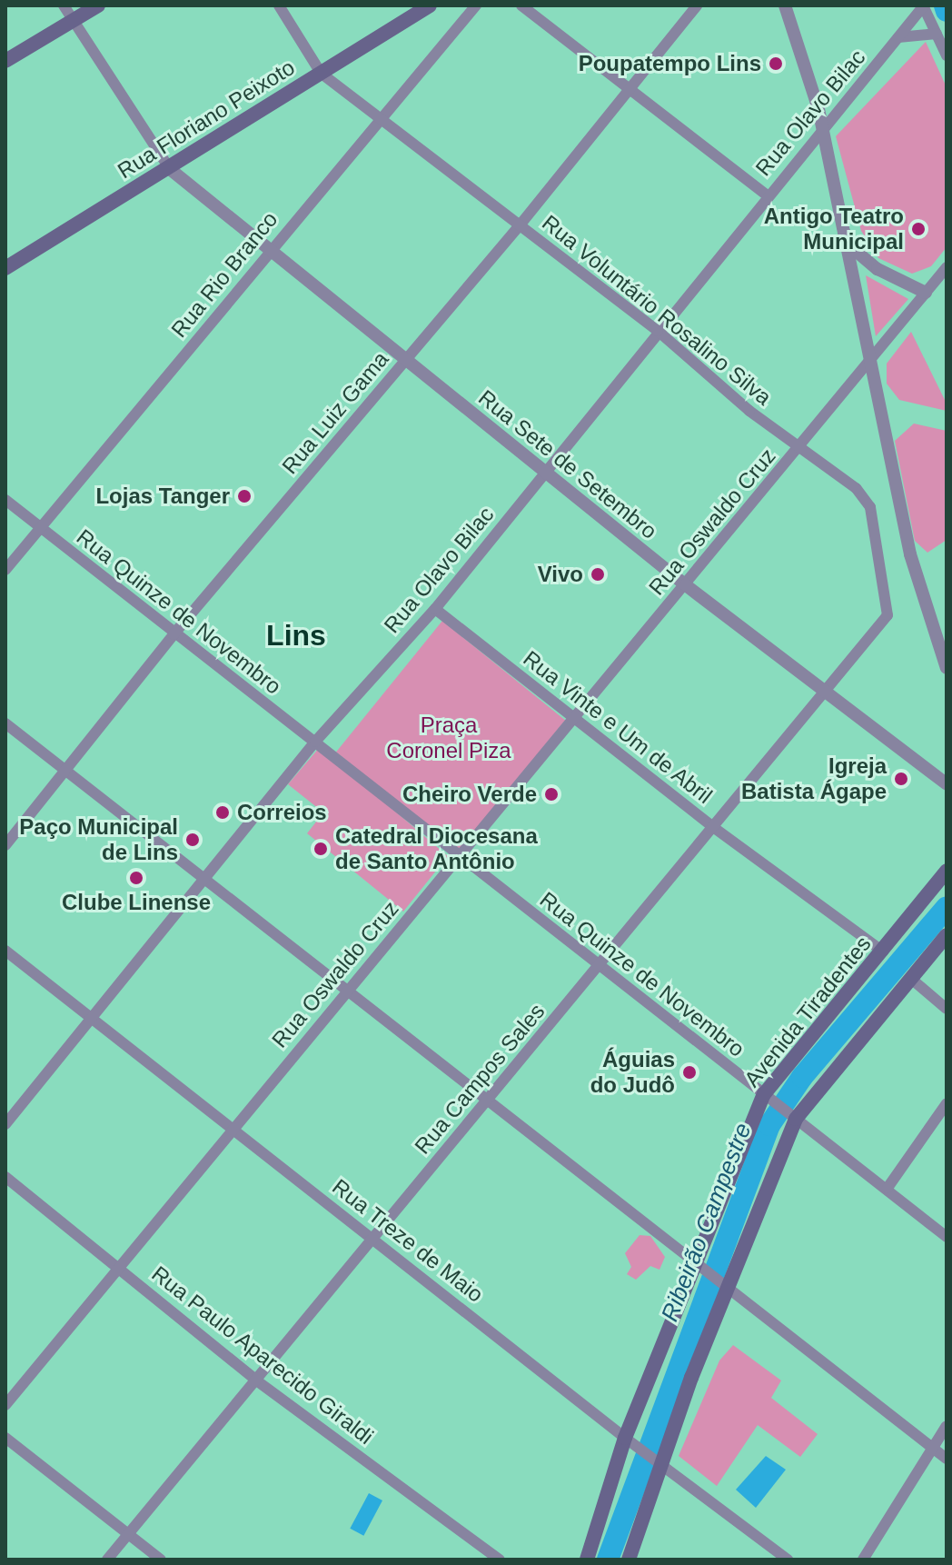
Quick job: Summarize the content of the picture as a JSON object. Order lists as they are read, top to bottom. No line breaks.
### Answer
{"streets":{"main road":["Rua Floriano Peixoto","Avenida Tiradentes"],"street":["Rua Olavo Bilac","Rua Rio Branco","Rua Voluntário Rosalino Silva","Rua Luiz Gama","Rua Sete de Setembro","Rua Oswaldo Cruz","Rua Quinze de Novembro","Rua Vinte e Um de Abril","Rua Campos Sales","Rua Treze de Maio","Rua Paulo Aparecido Giraldi"]},"crossings":[["Rua Olavo Bilac","Rua Voluntário Rosalino Silva"],["Rua Olavo Bilac","Rua Sete de Setembro"],["Rua Olavo Bilac","Rua Quinze de Novembro"],["Rua Olavo Bilac","Rua Vinte e Um de Abril"],["Rua Olavo Bilac","Rua Treze de Maio"],["Rua Floriano Peixoto","Rua Voluntário Rosalino Silva"],["Rua Floriano Peixoto","Rua Sete de Setembro"],["Rua Rio Branco","Rua Voluntário Rosalino Silva"],["Rua Rio Branco","Rua Sete de Setembro"],["Rua Rio Branco","Rua Quinze de Novembro"],["Rua Voluntário Rosalino Silva","Rua Luiz Gama"],["Rua Voluntário Rosalino Silva","Rua Oswaldo Cruz"],["Rua Voluntário Rosalino Silva","Rua Campos Sales"],["Rua Luiz Gama","Rua Sete de Setembro"],["Rua Luiz Gama","Rua Quinze de Novembro"],["Rua Sete de Setembro","Rua Oswaldo Cruz"],["Rua Sete de Setembro","Rua Campos Sales"],["Rua Oswaldo Cruz","Rua Quinze de Novembro"],["Rua Oswaldo Cruz","Rua Vinte e Um de Abril"],["Rua Oswaldo Cruz","Rua Treze de Maio"],["Rua Oswaldo Cruz","Rua Paulo Aparecido Giraldi"],["Rua Quinze de Novembro","Avenida Tiradentes"],["Rua Quinze de Novembro","Rua Campos Sales"],["Rua Vinte e Um de Abril","Avenida Tiradentes"],["Rua Vinte e Um de Abril","Rua Campos Sales"],["Avenida Tiradentes","Rua Treze de Maio"],["Rua Campos Sales","Rua Treze de Maio"],["Rua Campos Sales","Rua Paulo Aparecido Giraldi"]],"districts":["Lins"],"water":["Ribeirão Campestre"],"parks":["Praça Coronel Piza"],"places":["Poupatempo Lins","Antigo Teatro Municipal","Lojas Tanger","Vivo","Igreja Batista Ágape","Cheiro Verde","Correios","Paço Municipal de Lins","Catedral Diocesana de Santo Antônio","Clube Linense","Águias do Judô"]}
